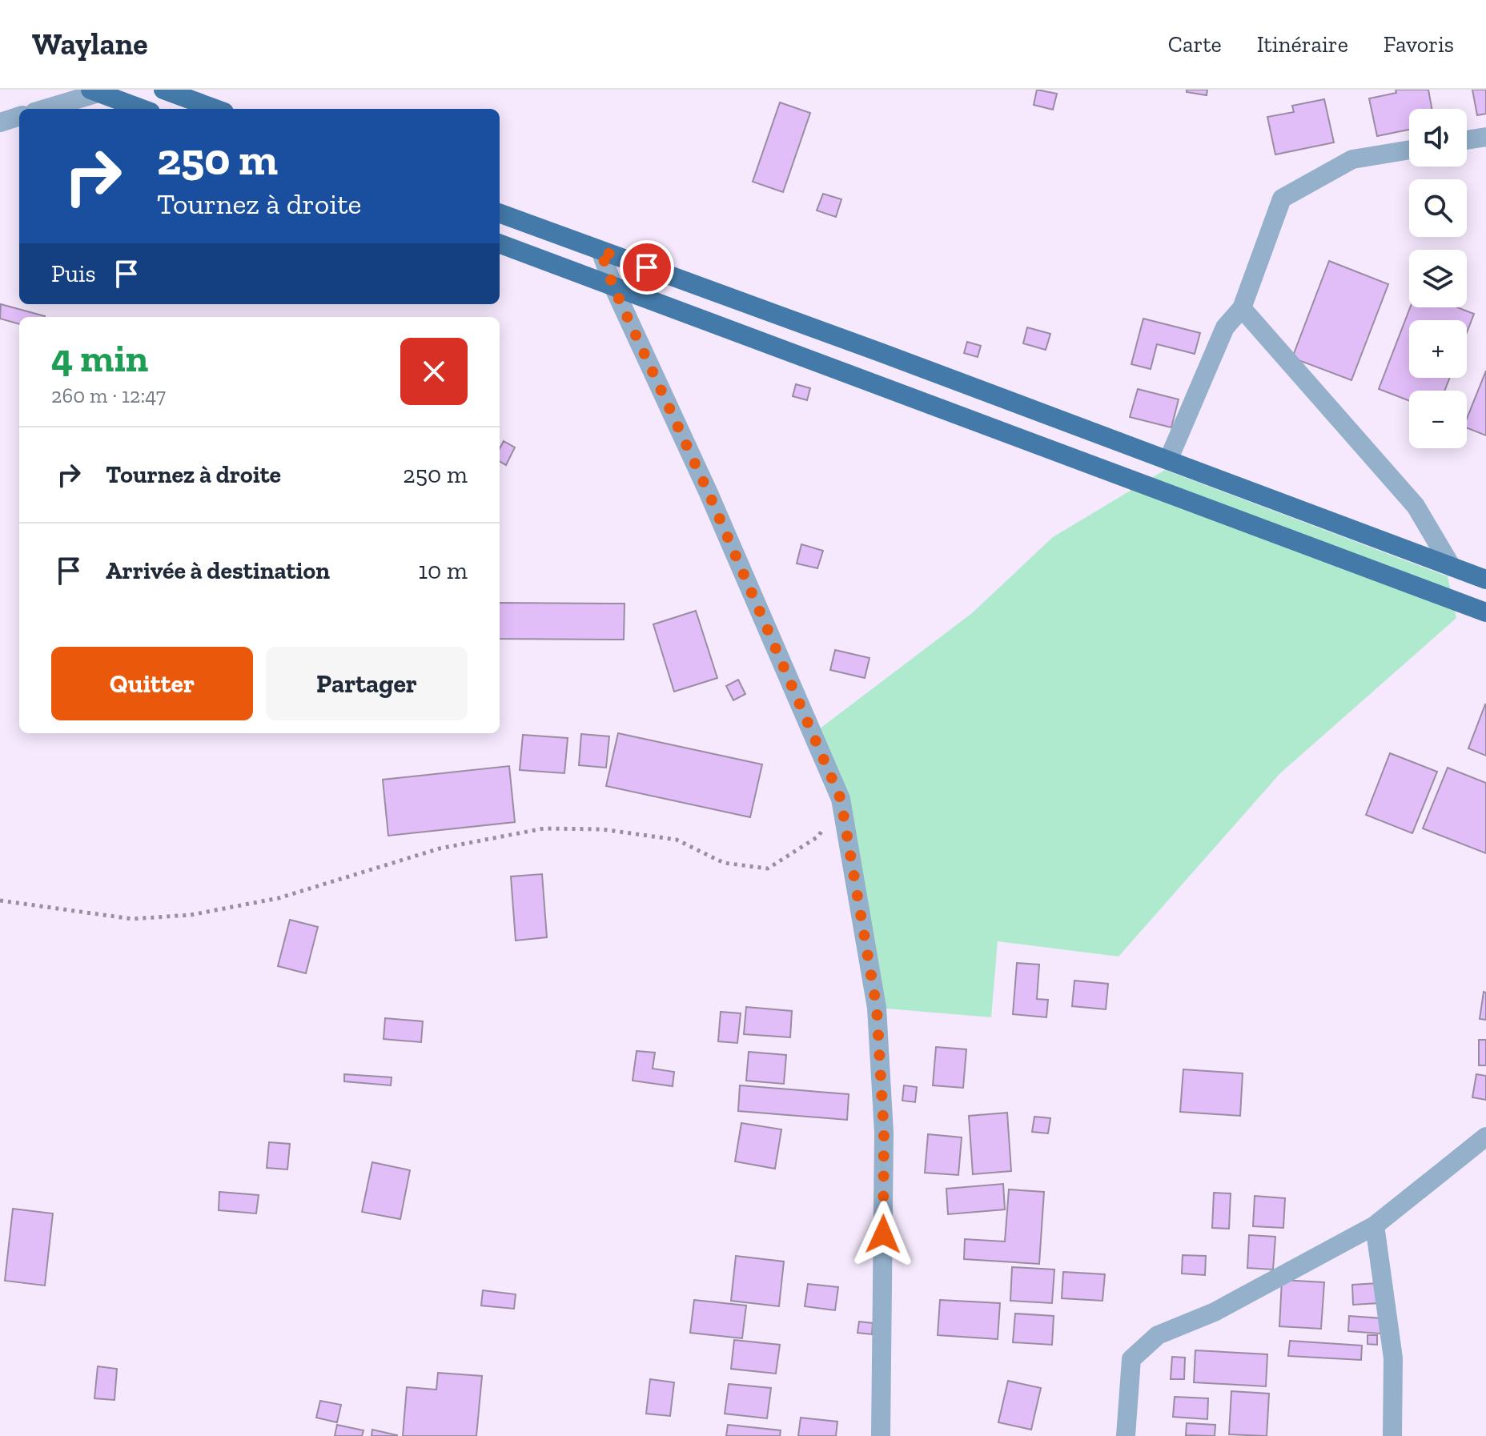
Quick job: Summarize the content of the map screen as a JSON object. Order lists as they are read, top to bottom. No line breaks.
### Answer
{"page":{"header":"Waylane","nav":["Carte","Itinéraire","Favoris"],"map_buttons":["+","−"],"turn":["250 m","Tournez à droite"],"then":"Puis","heading":["4 min","260 m · 12:47"],"list":[{"name":"Tournez à droite","value":"250 m"},{"name":"Arrivée à destination","value":"10 m"}],"buttons":["Quitter","Partager"]}}
